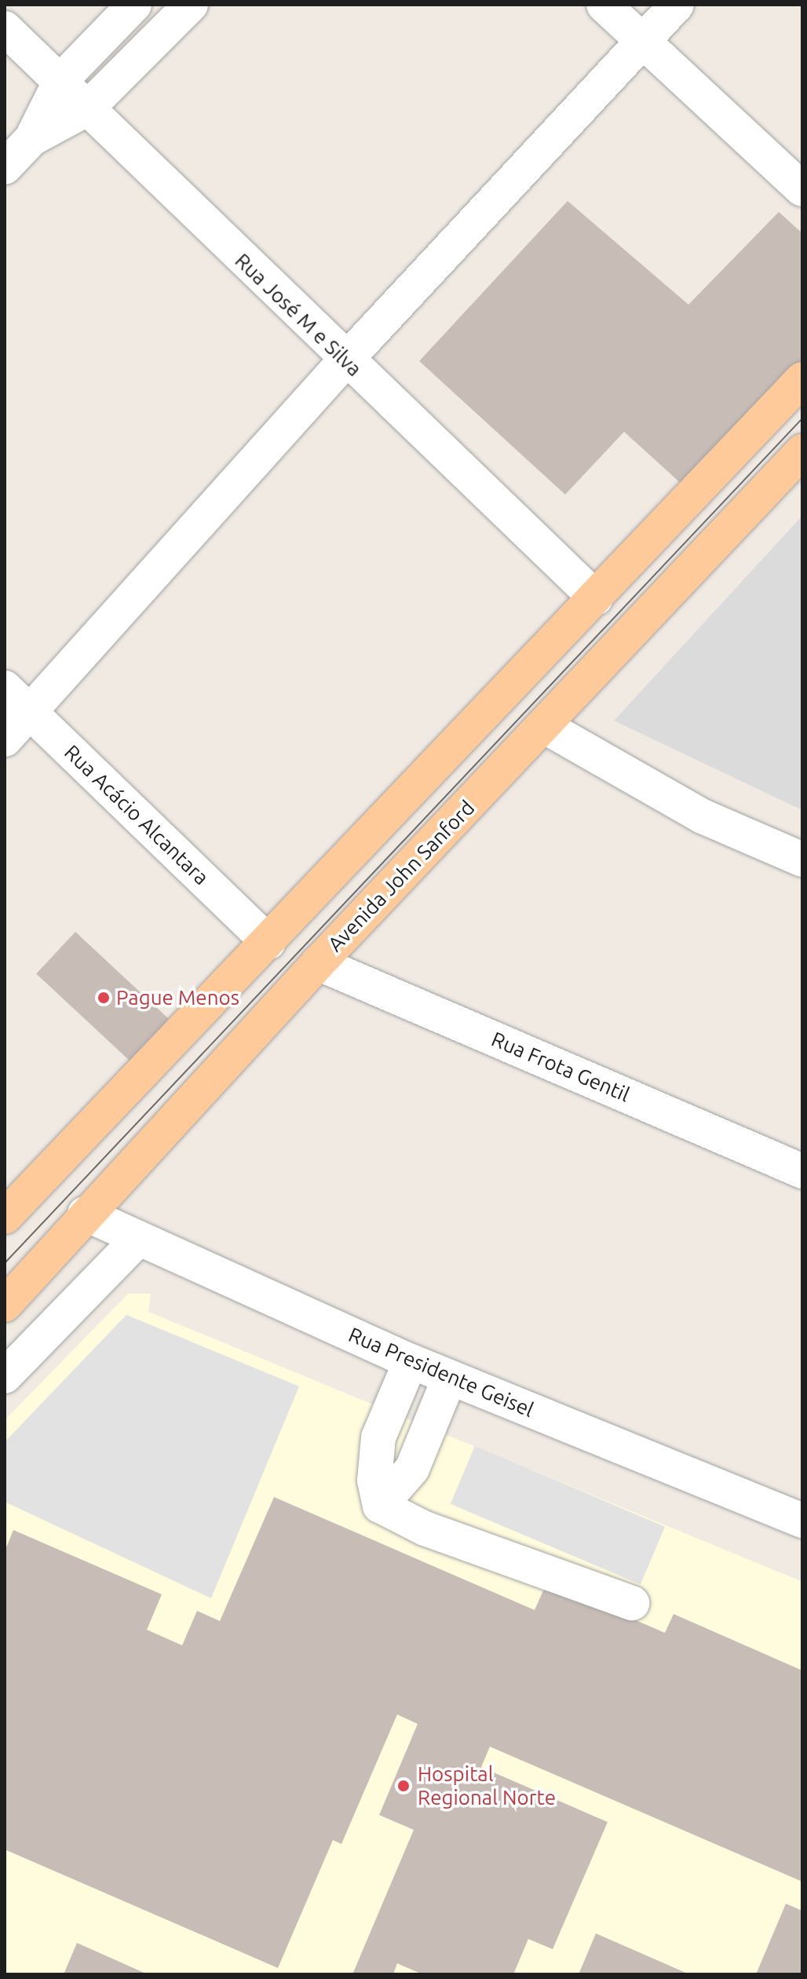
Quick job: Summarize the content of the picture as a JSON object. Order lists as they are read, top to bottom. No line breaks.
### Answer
{"streets":{"main road":["Avenida John Sanford"],"street":["Rua José M e Silva","Rua Acácio Alcantara","Rua Frota Gentil","Rua Presidente Geisel"]},"crossings":[["Avenida John Sanford","Rua Frota Gentil"],["Avenida John Sanford","Rua Presidente Geisel"]],"places":["Pague Menos","Hospital Regional Norte"]}
